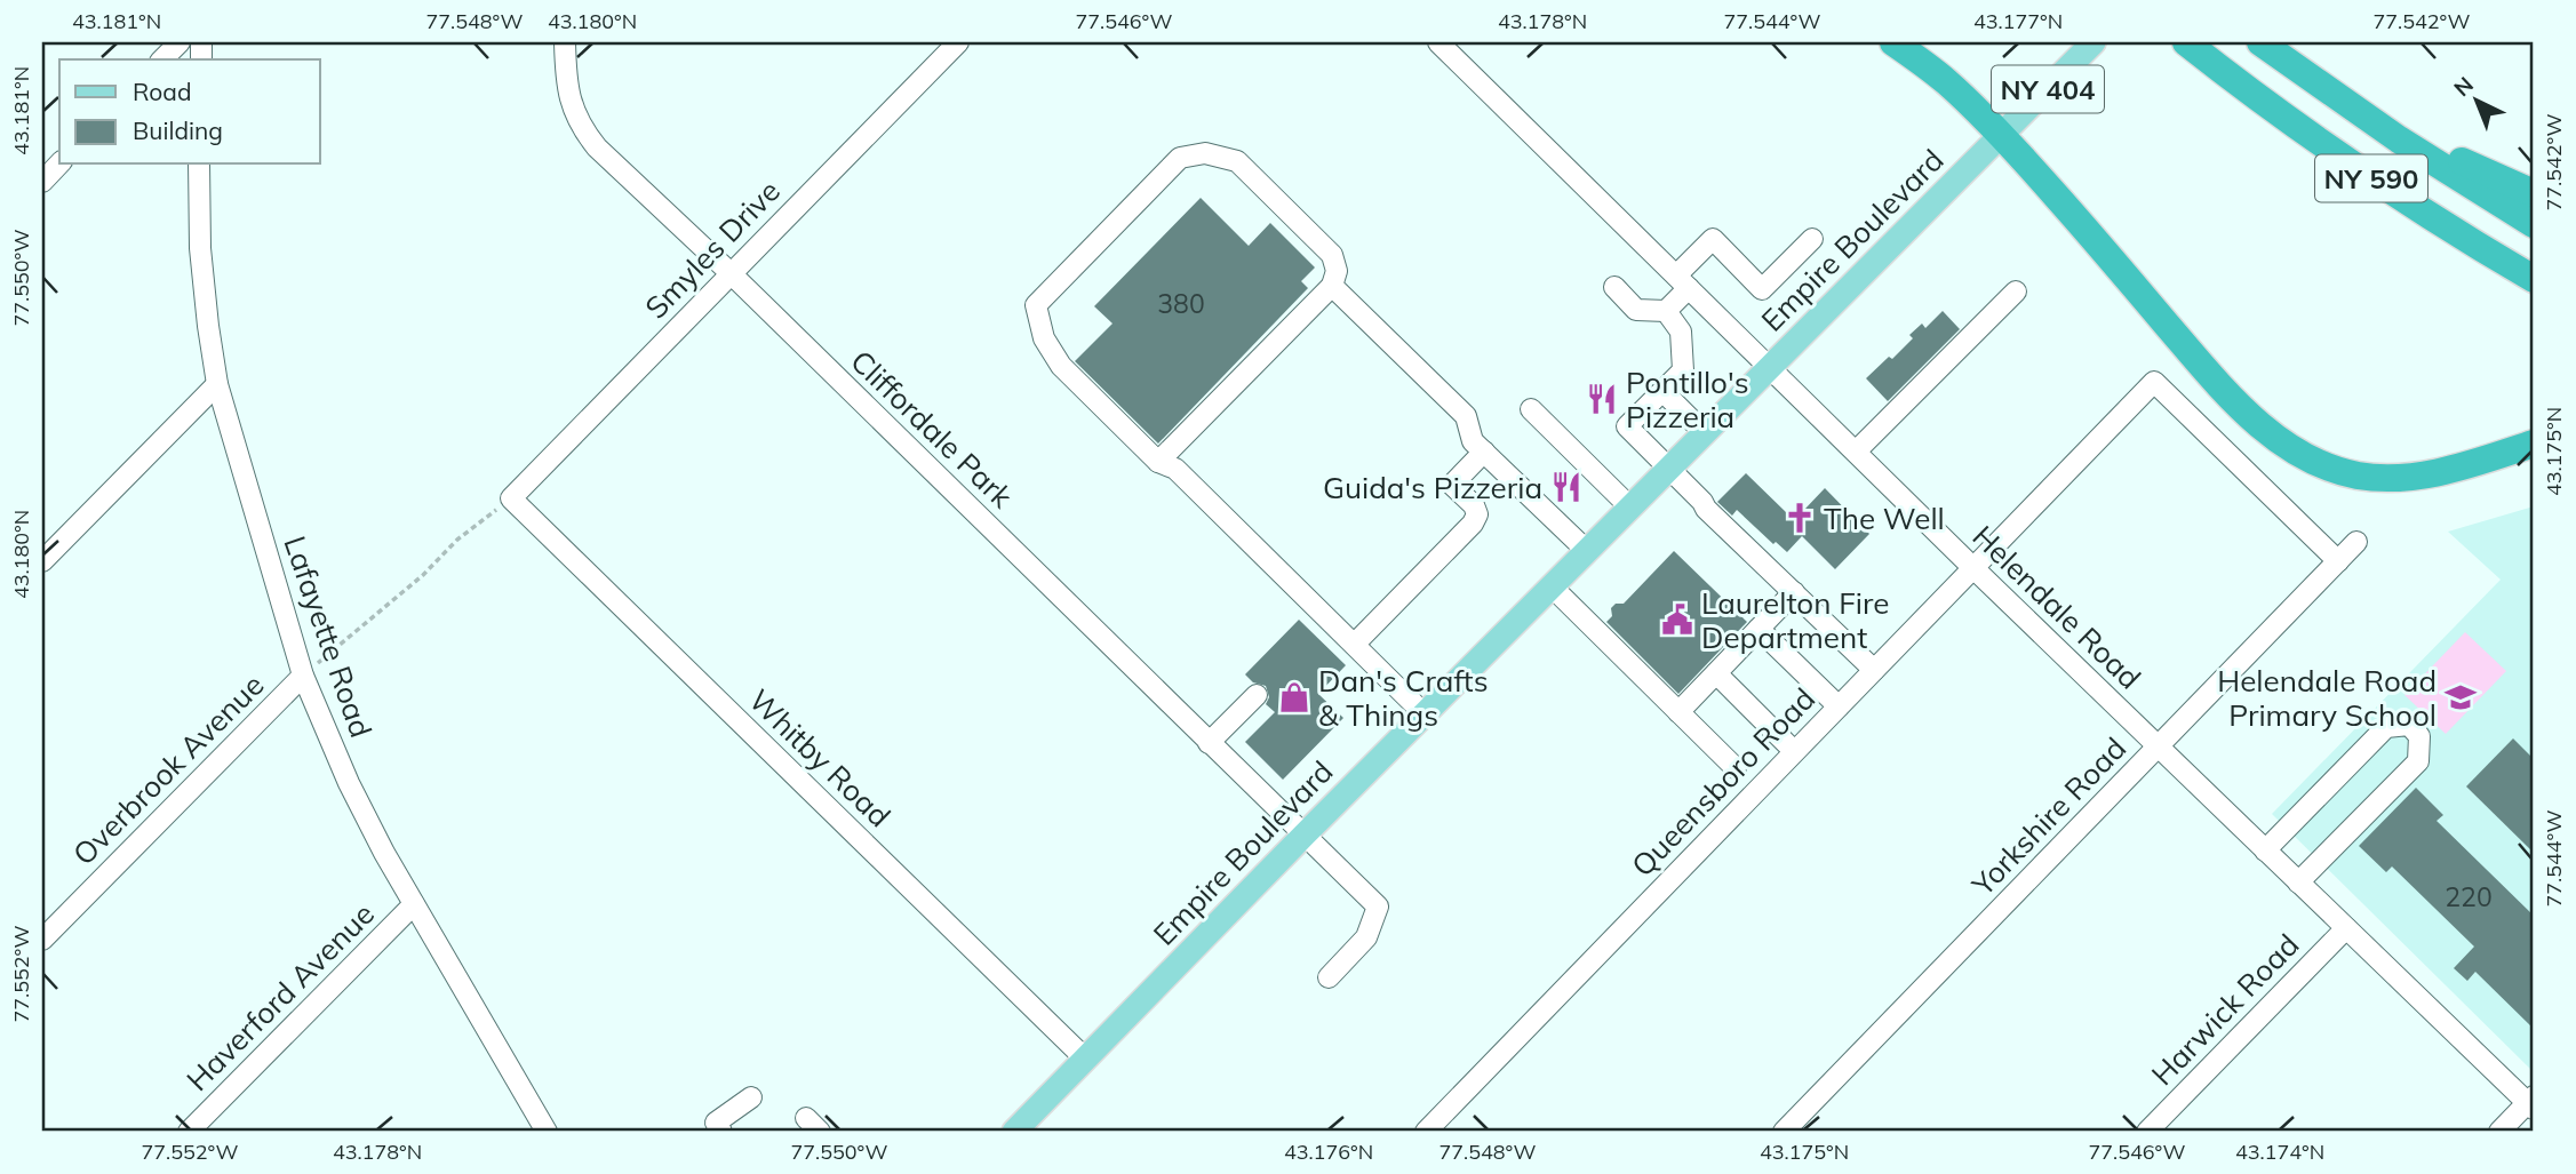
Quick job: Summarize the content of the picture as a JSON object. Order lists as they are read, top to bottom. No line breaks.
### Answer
{"streets":{"highway":["NY 590"],"main road":["NY 404","Empire Boulevard"],"street":["Smyles Drive","Cliffordale Park","Helendale Road","Lafayette Road","Whitby Road","Overbrook Avenue","Queensboro Road","Yorkshire Road","Haverford Avenue","Harwick Road"]},"crossings":[["Empire Boulevard","Cliffordale Park"],["Empire Boulevard","Helendale Road"],["Empire Boulevard","Whitby Road"],["Smyles Drive","Cliffordale Park"],["Smyles Drive","Whitby Road"],["Helendale Road","Queensboro Road"],["Helendale Road","Yorkshire Road"],["Helendale Road","Harwick Road"],["Lafayette Road","Overbrook Avenue"],["Lafayette Road","Haverford Avenue"],["Queensboro Road","Yorkshire Road"]],"places":{"restaurant":["Pontillo's Pizzeria","Guida's Pizzeria"],"church":["The Well"],"public building":["Laurelton Fire Department"],"shop":["Dan's Crafts & Things"],"school or university":["Helendale Road Primary School"]},"house_numbers":["380","220"],"legend":["Road","Building"],"north":"top left","coordinates":["43.181°N","77.548°W","43.180°N","77.546°W","43.178°N","77.544°W","43.177°N","77.542°W","77.550°W","43.175°N","77.552°W","43.176°N","43.174°N"]}
